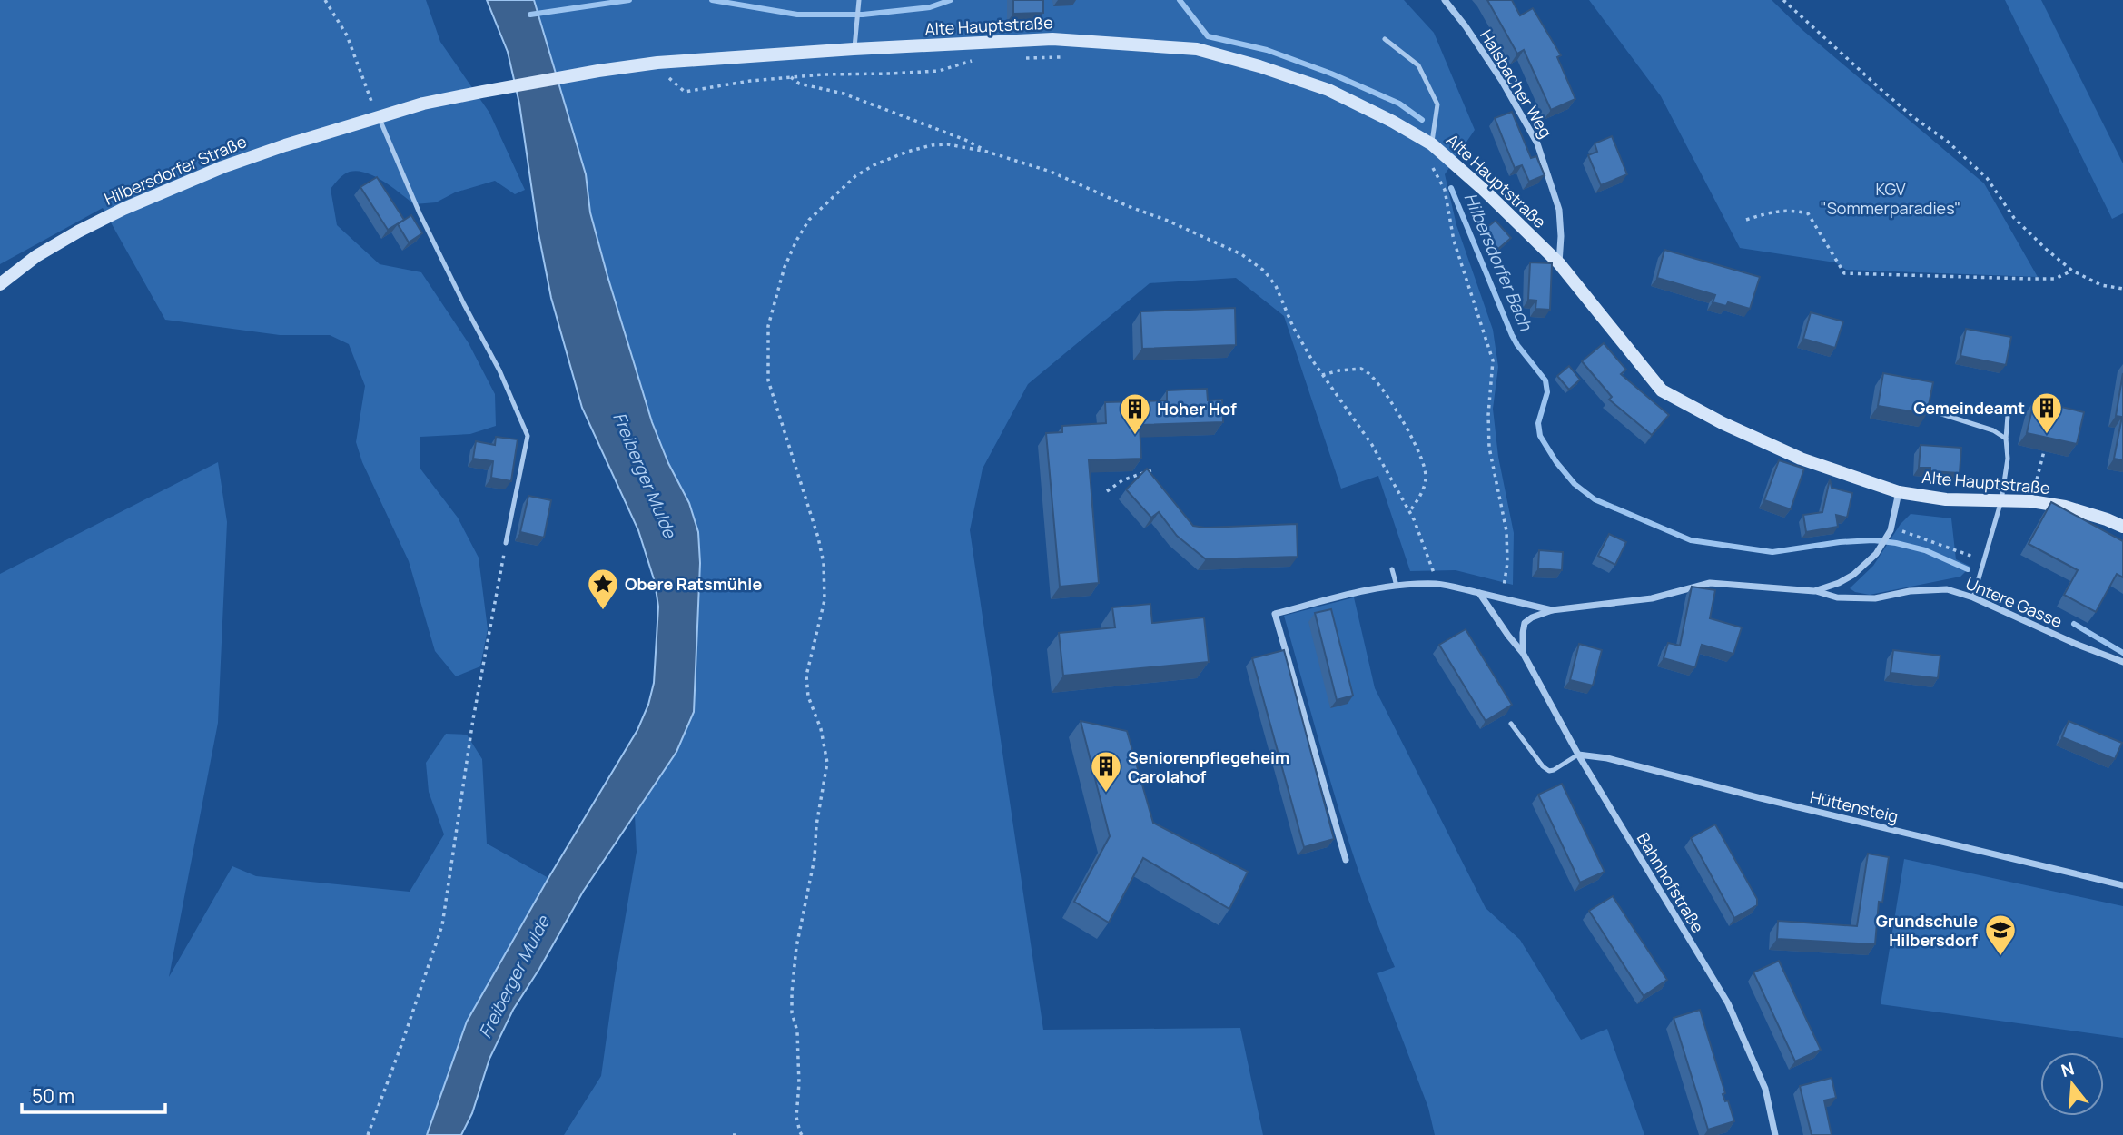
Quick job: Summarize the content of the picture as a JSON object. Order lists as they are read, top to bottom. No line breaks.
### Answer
{"streets":{"main road":["Alte Hauptstraße","Hilbersdorfer Straße"],"street":["Halsbacher Weg","Untere Gasse","Hüttensteig","Bahnhofstraße"]},"crossings":[["Alte Hauptstraße","Halsbacher Weg"],["Alte Hauptstraße","Hilbersdorfer Straße"],["Hüttensteig","Bahnhofstraße"]],"water":["Hilbersdorfer Bach","Freiberger Mulde"],"parks":["KGV \"Sommerparadies\""],"places":{"building":["Gemeindeamt","Hoher Hof","Seniorenpflegeheim Carolahof"],"place":["Obere Ratsmühle"],"school or university":["Grundschule Hilbersdorf"]},"scale_bar":"50 m","north":"top"}
